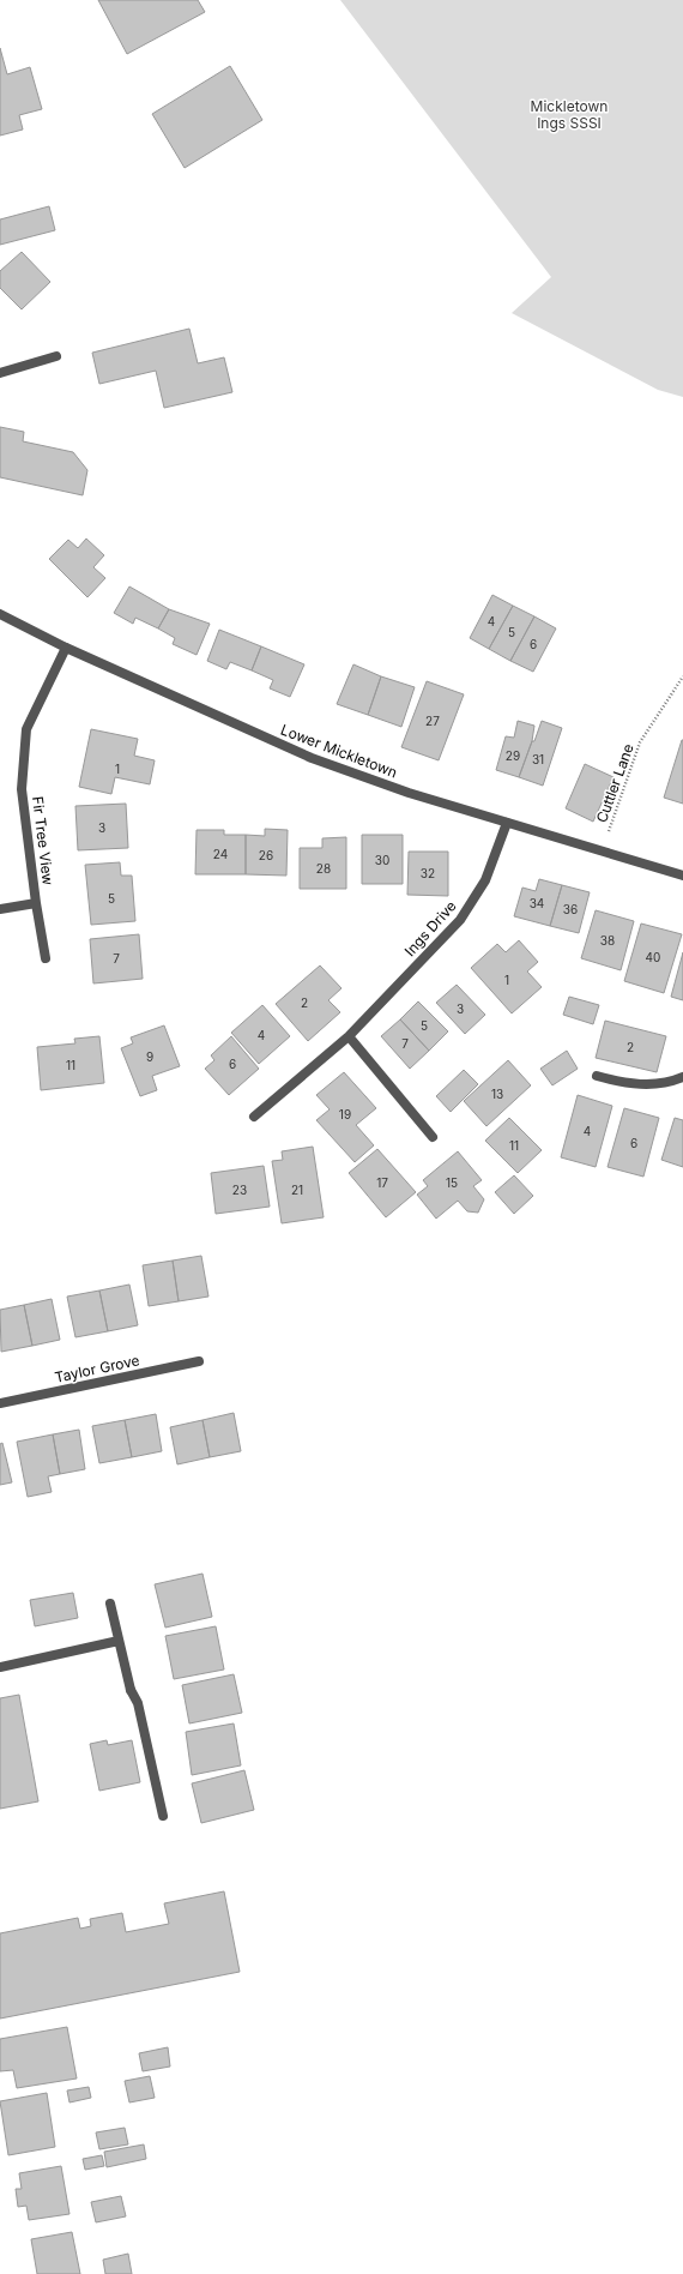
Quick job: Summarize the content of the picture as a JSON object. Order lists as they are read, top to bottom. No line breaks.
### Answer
{"streets":{"street":["Lower Mickletown","Fir Tree View","Ings Drive","Taylor Grove"],"path":["Cuttler Lane"]},"crossings":[["Lower Mickletown","Cuttler Lane"],["Lower Mickletown","Fir Tree View"],["Lower Mickletown","Ings Drive"]],"parks":["Mickletown Ings SSSI"],"house_numbers":["4","5","6","27","29","31","1","3","24","26","30","28","32","5","34","36","38","40","7","1","2","3","5","4","7","2","9","6","11","13","19","4","6","11","17","15","23","21"]}
